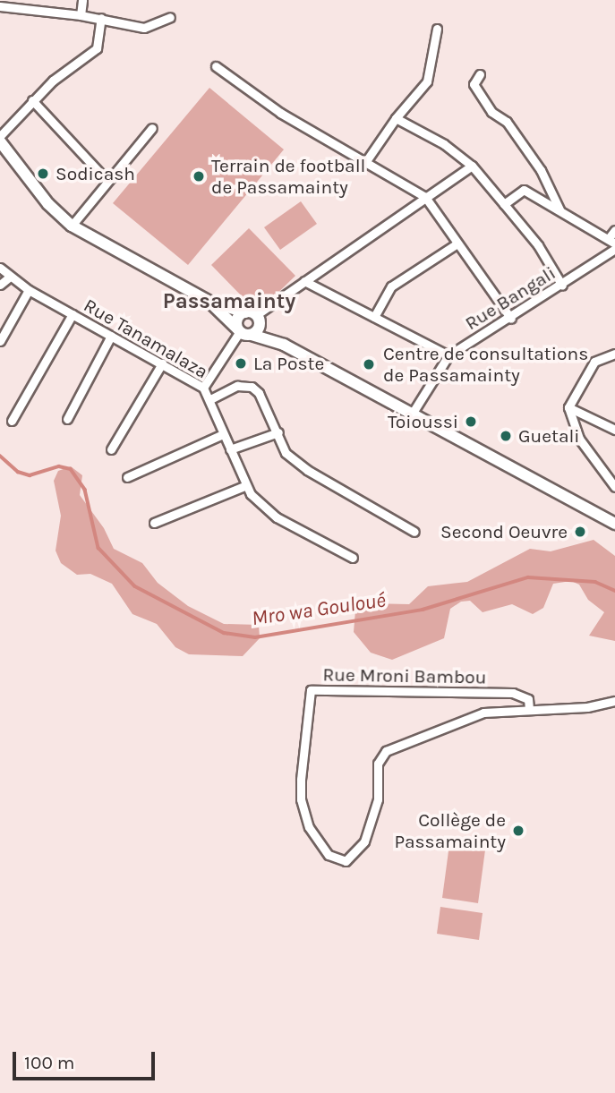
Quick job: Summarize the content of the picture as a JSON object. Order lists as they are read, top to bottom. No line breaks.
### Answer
{"streets":{"street":["Rue Bangali","Rue Tanamalaza","Rue Mroni Bambou"]},"districts":["Passamainty"],"water":["Mro wa Gouloué"],"places":["Sodicash","Terrain de football de Passamainty","La Poste","Centre de consultations de Passamainty","Toioussi","Guetali","Second Oeuvre","Collège de Passamainty"],"scale_bar":"100 m"}
